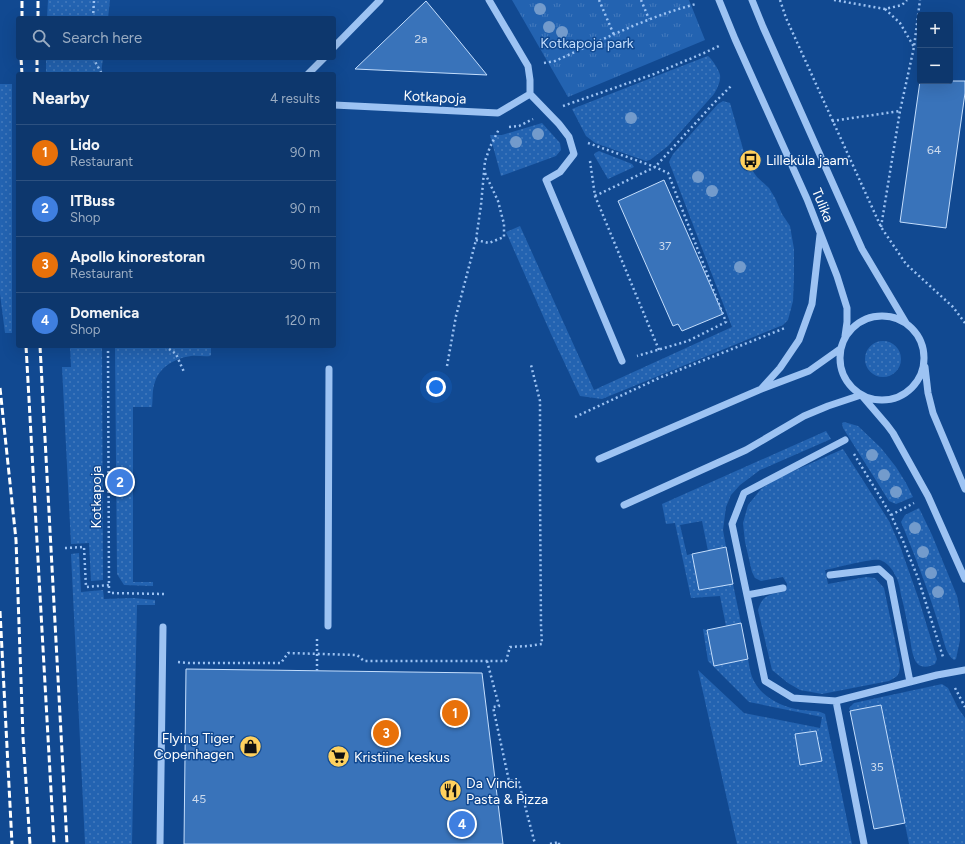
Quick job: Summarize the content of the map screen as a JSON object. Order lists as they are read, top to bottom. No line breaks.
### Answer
{"streets":{"street":["Kotkapoja","Tulika"]},"parks":["Kotkapoja park"],"places":{"bus stop":["Lilleküla jaam"],"shop":["Flying Tiger Copenhagen"],"supermarket":["Kristiine keskus"],"restaurant":["Da Vinci Pasta & Pizza"]},"house_numbers":["2a","64","37","35","45"],"page":{"map_buttons":["+","−"],"search":"Search here","heading":["Nearby","4 results"],"list":[{"mark":"1","name":"Lido","note":"Restaurant","value":"90 m"},{"mark":"2","name":"ITBuss","note":"Shop","value":"90 m"},{"mark":"3","name":"Apollo kinorestoran","note":"Restaurant","value":"90 m"},{"mark":"4","name":"Domenica","note":"Shop","value":"120 m"}],"pins":["2","1","3","4"]}}
